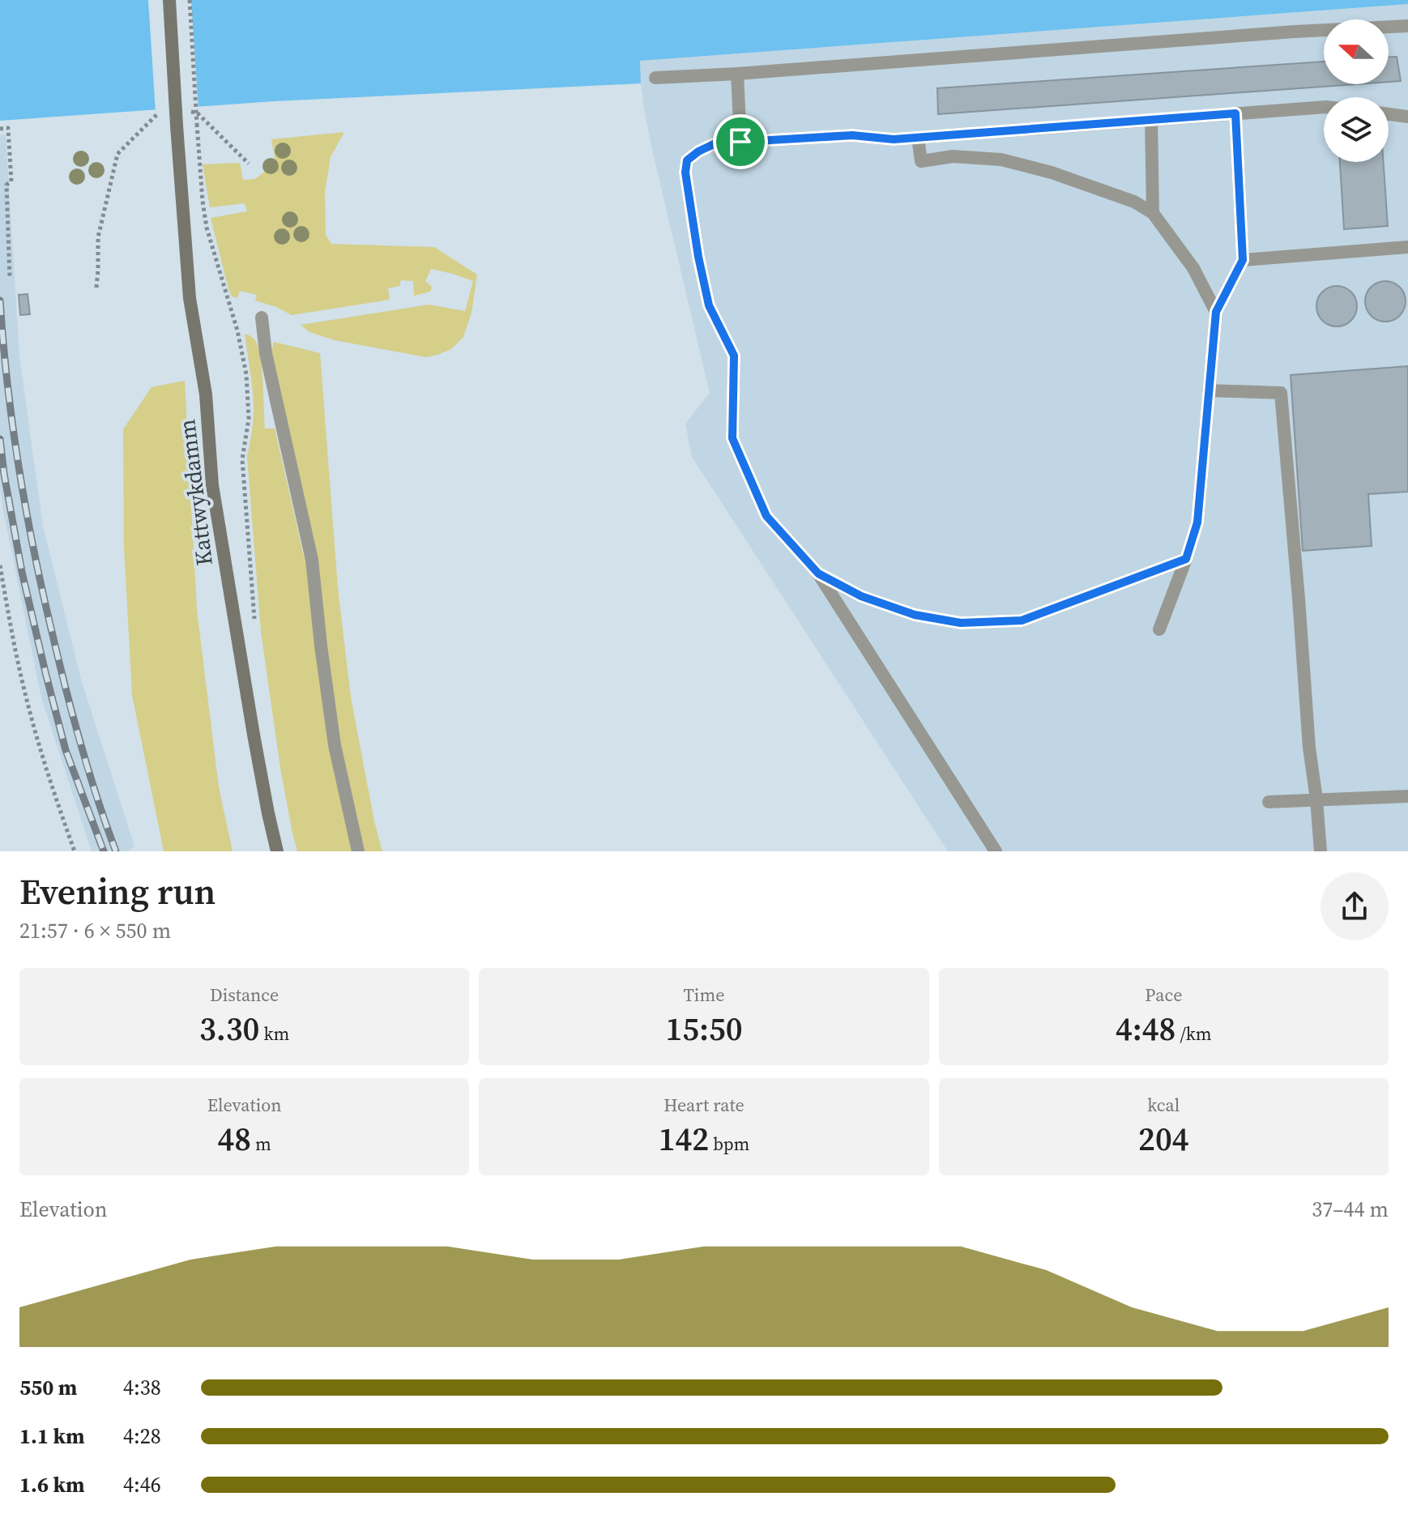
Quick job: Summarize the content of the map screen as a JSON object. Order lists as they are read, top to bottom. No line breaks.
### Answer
{"streets":{"main road":["Kattwykdamm"]},"north":"left","page":{"heading":["Evening run","21:57 · 6 × 550 m"],"stats":[["Distance","3.30 km"],["Time","15:50"],["Pace","4:48 /km"],["Elevation","48 m"],["Heart rate","142 bpm"],["kcal","204"]],"chart":["Elevation","37–44 m"],"list":[{"name":"550 m","note":"4:38"},{"name":"1.1 km","note":"4:28"},{"name":"1.6 km","note":"4:46"}]}}
